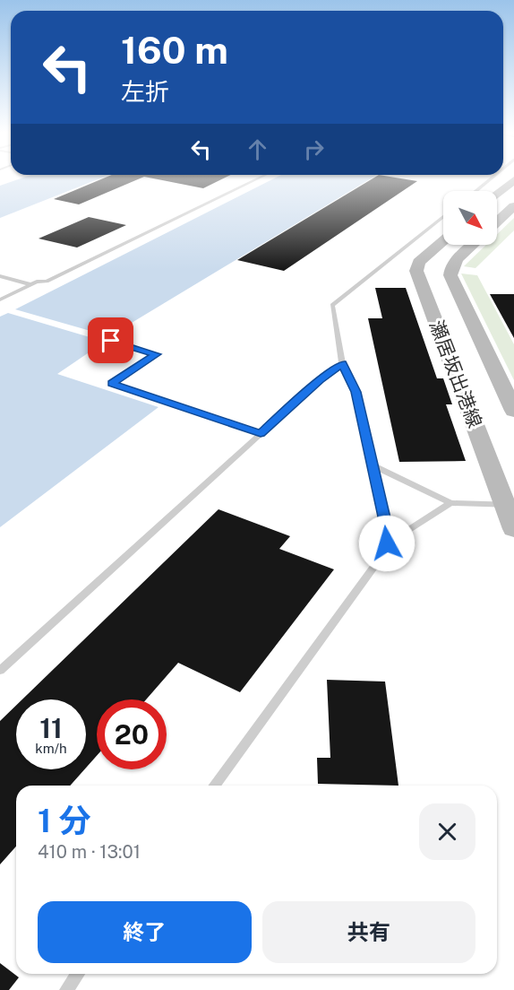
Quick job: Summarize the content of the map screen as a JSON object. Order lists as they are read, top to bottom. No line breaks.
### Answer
{"streets":{"main road":["瀬居坂出港線"]},"north":"bottom right","page":{"turn":["160 m","左折"],"speed":"11 km/h","limit":"20","heading":["1 分","410 m · 13:01"],"buttons":["終了","共有"]}}
